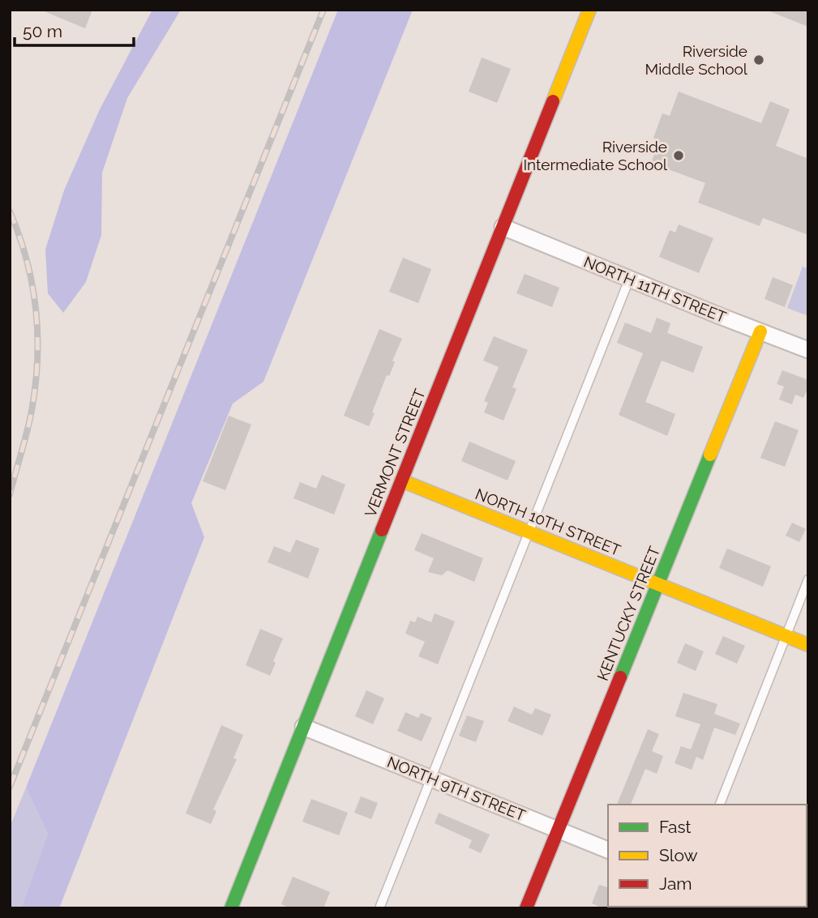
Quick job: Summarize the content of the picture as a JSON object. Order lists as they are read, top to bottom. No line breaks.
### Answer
{"streets":{"street":["NORTH 11TH STREET","VERMONT STREET","NORTH 10TH STREET","KENTUCKY STREET","NORTH 9TH STREET"]},"crossings":[["NORTH 11TH STREET","VERMONT STREET"],["NORTH 11TH STREET","KENTUCKY STREET"],["VERMONT STREET","NORTH 10TH STREET"],["VERMONT STREET","NORTH 9TH STREET"],["NORTH 10TH STREET","KENTUCKY STREET"],["KENTUCKY STREET","NORTH 9TH STREET"]],"places":["Riverside Middle School","Riverside Intermediate School"],"legend":["Fast","Slow","Jam"],"scale_bar":"50 m"}
